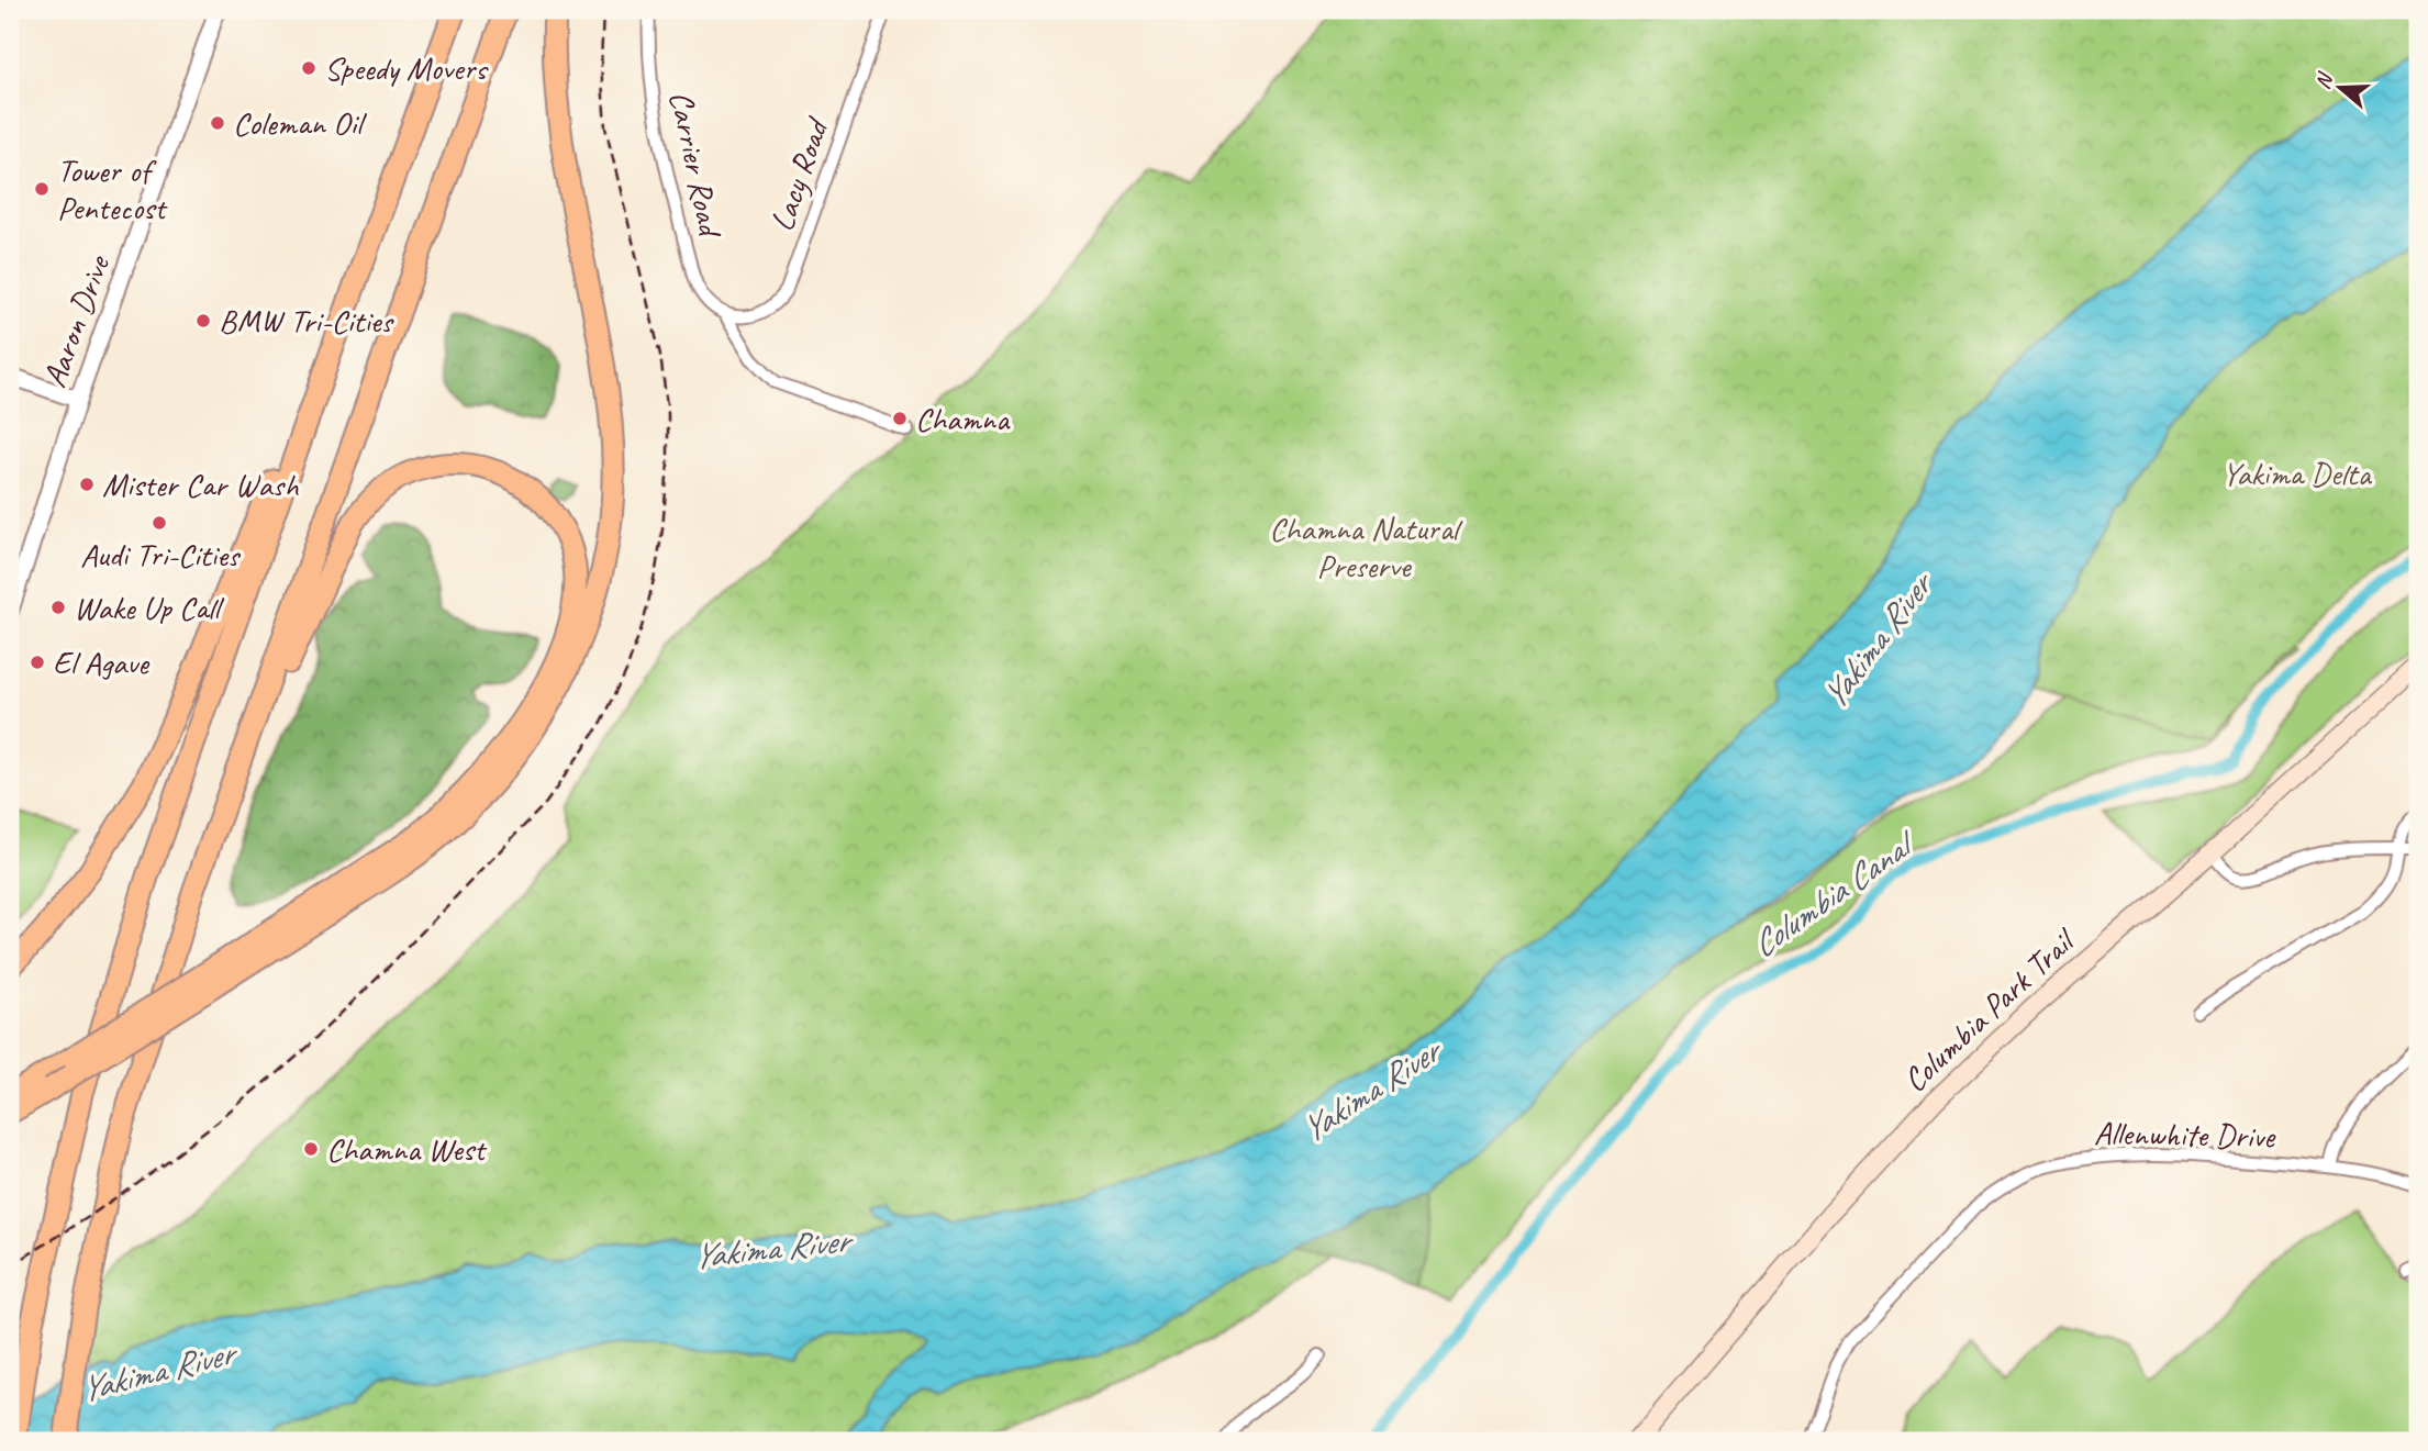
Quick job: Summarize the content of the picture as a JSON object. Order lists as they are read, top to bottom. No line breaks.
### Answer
{"streets":{"main road":["Columbia Park Trail"],"street":["Carrier Road","Lacy Road","Aaron Drive","Allenwhite Drive"]},"crossings":[["Carrier Road","Lacy Road"]],"water":["Yakima River","Columbia Canal"],"parks":["Yakima Delta","Chamna Natural Preserve"],"places":["Speedy Movers","Coleman Oil","Tower of Pentecost","BMW Tri-Cities","Chamna","Mister Car Wash","Audi Tri-Cities","Wake Up Call","El Agave","Chamna West"],"north":"left"}
